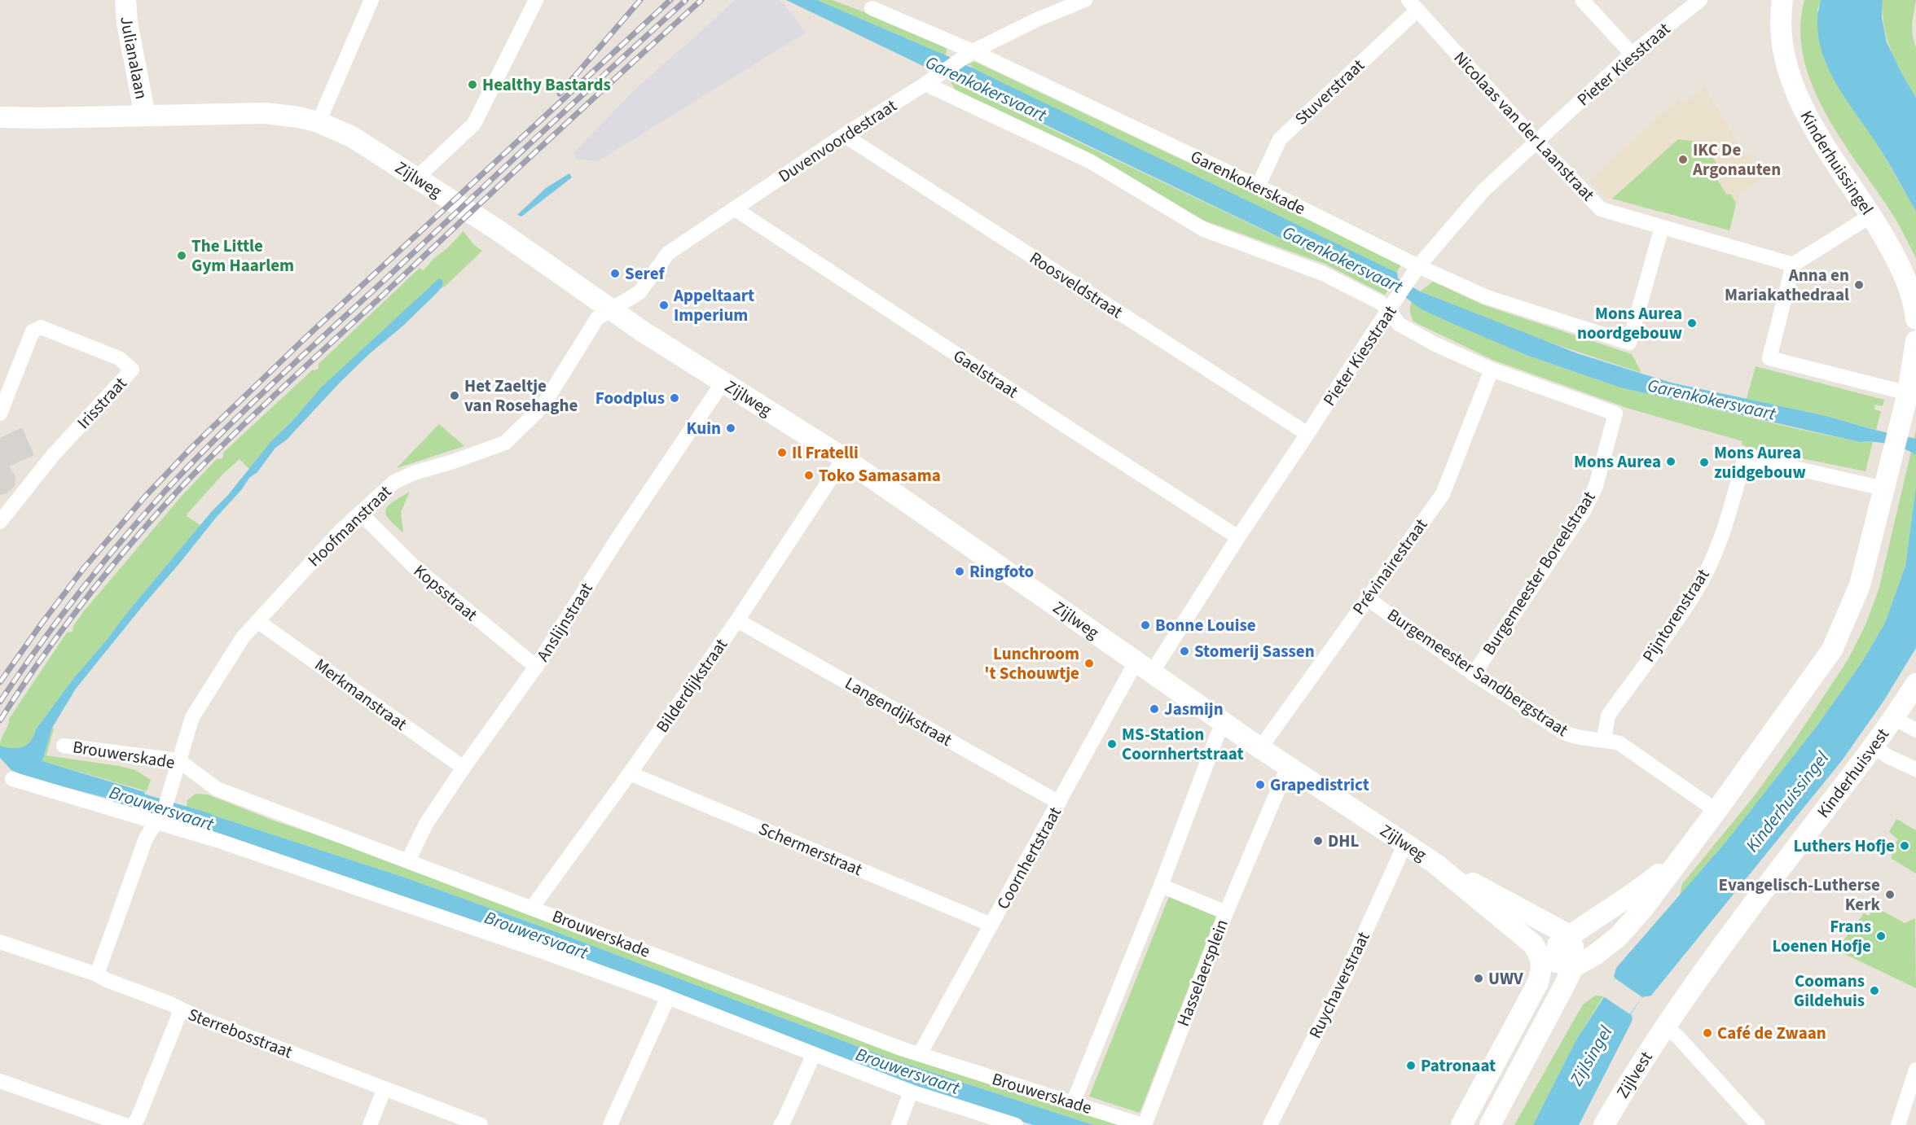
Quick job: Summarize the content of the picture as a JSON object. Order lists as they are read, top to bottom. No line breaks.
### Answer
{"streets":{"main road":["Julianalaan","Kinderhuissingel","Zijlweg","Kinderhuisvest","Zijlvest"],"street":["Pieter Kiesstraat","Stuverstraat","Nicolaas van der Laanstraat","Duvenvoordestraat","Garenkokerskade","Roosveldstraat","Gaelstraat","Irisstraat","Hoofmanstraat","Prévinairestraat","Burgemeester Boreelstraat","Kopsstraat","Pijntorenstraat","Anslijnstraat","Burgemeester Sandbergstraat","Bilderdijkstraat","Merkmanstraat","Langendijkstraat","Brouwerskade","Schermerstraat","Coornhertstraat","Hasselaersplein","Ruychaverstraat","Sterrebosstraat"]},"crossings":[["Julianalaan","Zijlweg"],["Pieter Kiesstraat","Nicolaas van der Laanstraat"],["Pieter Kiesstraat","Zijlweg"],["Pieter Kiesstraat","Garenkokerskade"],["Pieter Kiesstraat","Roosveldstraat"],["Pieter Kiesstraat","Gaelstraat"],["Pieter Kiesstraat","Coornhertstraat"],["Stuverstraat","Nicolaas van der Laanstraat"],["Stuverstraat","Garenkokerskade"],["Nicolaas van der Laanstraat","Garenkokerskade"],["Duvenvoordestraat","Zijlweg"],["Duvenvoordestraat","Garenkokerskade"],["Duvenvoordestraat","Roosveldstraat"],["Duvenvoordestraat","Gaelstraat"],["Duvenvoordestraat","Hoofmanstraat"],["Zijlweg","Hoofmanstraat"],["Zijlweg","Prévinairestraat"],["Zijlweg","Anslijnstraat"],["Zijlweg","Bilderdijkstraat"],["Zijlweg","Coornhertstraat"],["Zijlweg","Ruychaverstraat"],["Hoofmanstraat","Kopsstraat"],["Hoofmanstraat","Merkmanstraat"],["Hoofmanstraat","Brouwerskade"],["Prévinairestraat","Burgemeester Boreelstraat"],["Prévinairestraat","Burgemeester Sandbergstraat"],["Burgemeester Boreelstraat","Burgemeester Sandbergstraat"],["Kopsstraat","Anslijnstraat"],["Pijntorenstraat","Burgemeester Sandbergstraat"],["Anslijnstraat","Merkmanstraat"],["Anslijnstraat","Brouwerskade"],["Bilderdijkstraat","Langendijkstraat"],["Bilderdijkstraat","Brouwerskade"],["Bilderdijkstraat","Schermerstraat"],["Langendijkstraat","Coornhertstraat"],["Brouwerskade","Coornhertstraat"],["Brouwerskade","Hasselaersplein"],["Kinderhuisvest","Zijlvest"],["Schermerstraat","Coornhertstraat"]],"water":["Garenkokersvaart","Kinderhuissingel","Brouwersvaart","Zijlsingel"],"places":["Healthy Bastards","IKC De Argonauten","The Little Gym Haarlem","Seref","Anna en Mariakathedraal","Appeltaart Imperium","Mons Aurea noordgebouw","Het Zaeltje van Rosehaghe","Foodplus","Kuin","Il Fratelli","Mons Aurea","Mons Aurea zuidgebouw","Toko Samasama","Ringfoto","Bonne Louise","Stomerij Sassen","Lunchroom 't Schouwtje","Jasmijn","MS-Station Coornhertstraat","Grapedistrict","DHL","Luthers Hofje","Evangelisch-Lutherse Kerk","Frans Loenen Hofje","UWV","Coomans Gildehuis","Café de Zwaan","Patronaat"]}
